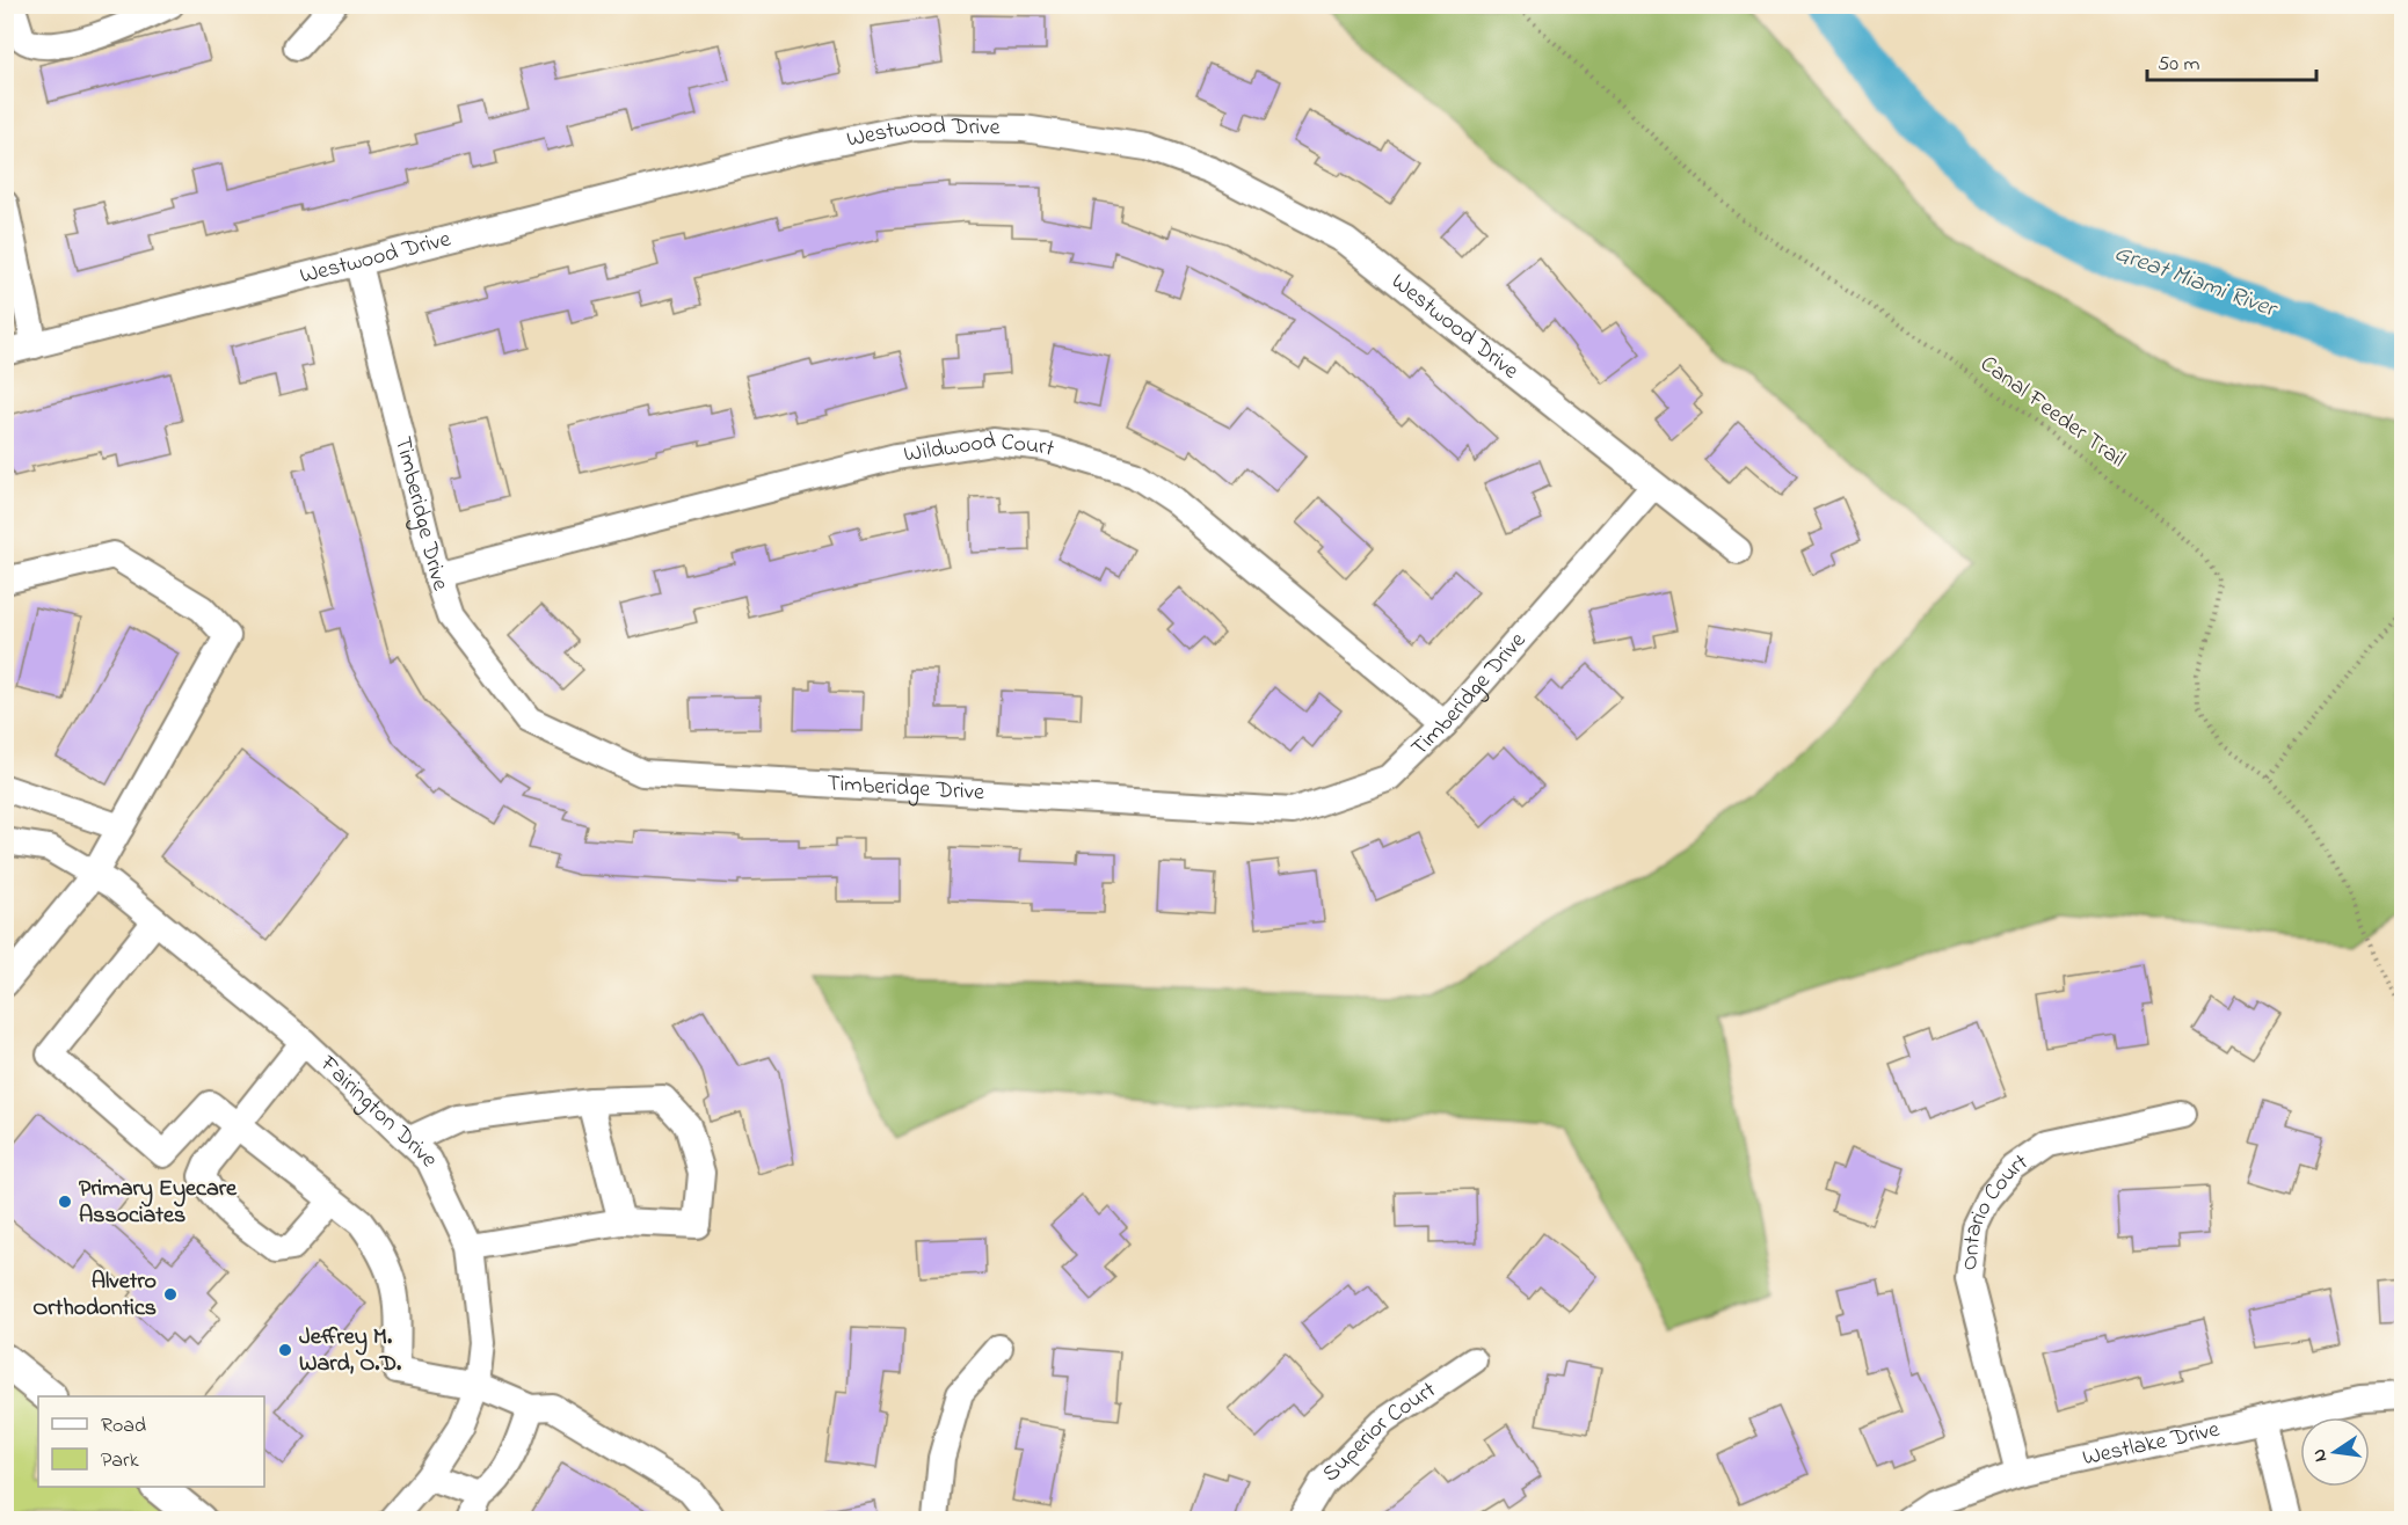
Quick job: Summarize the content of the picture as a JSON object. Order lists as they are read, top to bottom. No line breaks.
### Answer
{"streets":{"street":["Westwood Drive","Wildwood Court","Timberidge Drive","Fairington Drive","Ontario Court","Superior Court","Westlake Drive"],"path":["Canal Feeder Trail"]},"crossings":[["Westwood Drive","Timberidge Drive"],["Wildwood Court","Timberidge Drive"],["Ontario Court","Westlake Drive"]],"water":["Great Miami River"],"places":["Primary Eyecare Associates","Alvetro Orthodontics","Jeffrey M. Ward, O.D."],"legend":["Road","Park"],"scale_bar":"50 m","north":"left"}
